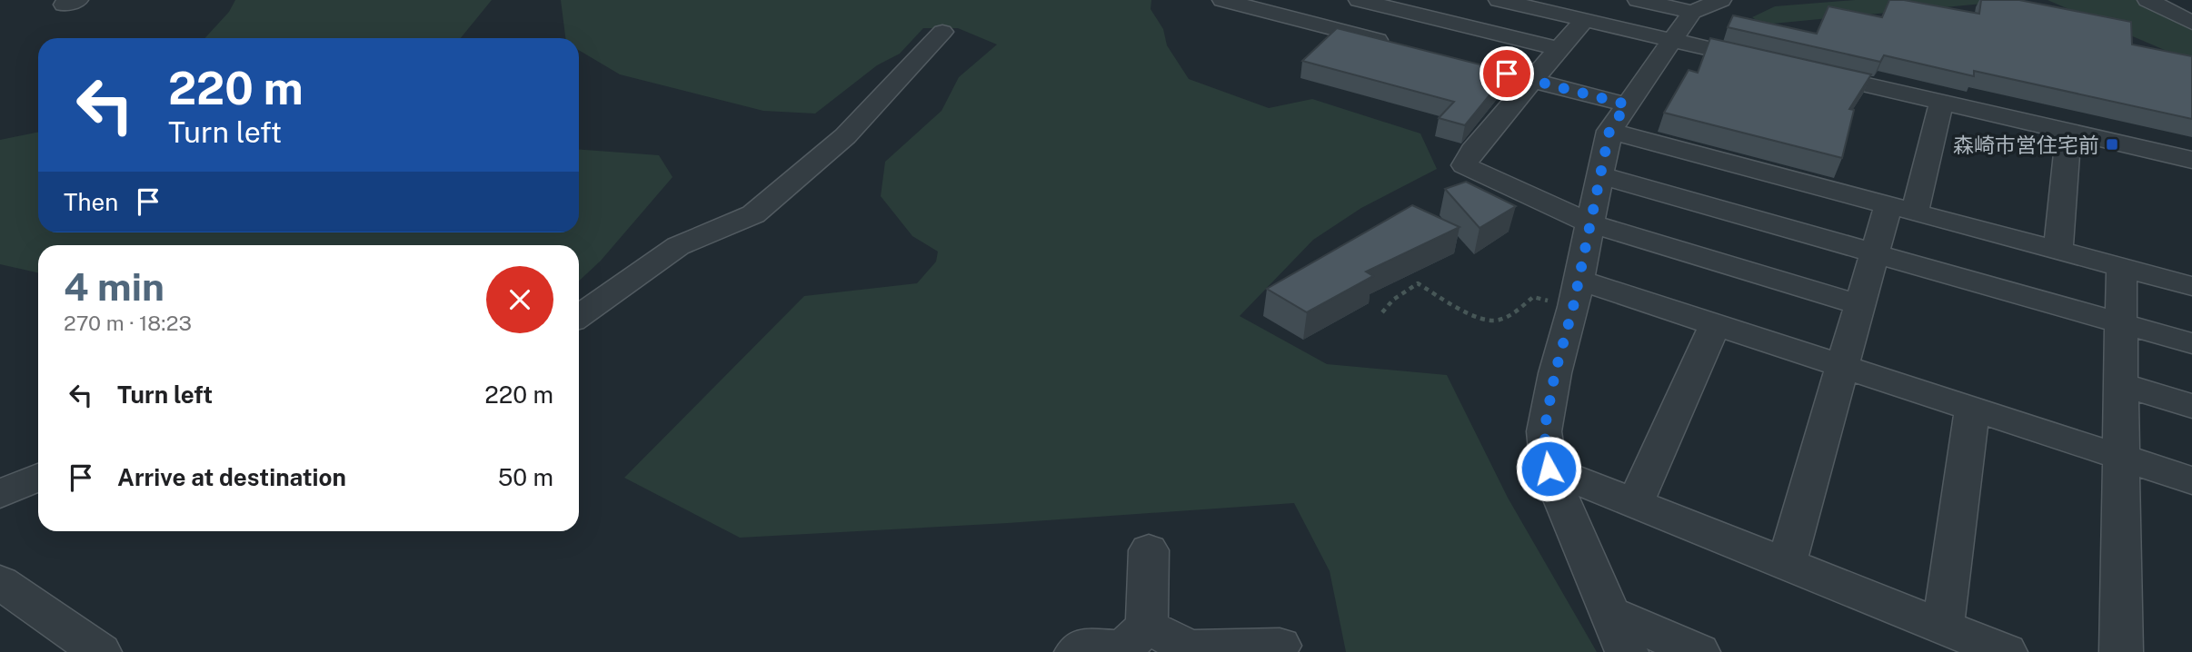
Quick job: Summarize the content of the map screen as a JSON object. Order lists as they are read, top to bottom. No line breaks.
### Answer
{"places":{"transit":["森崎市営住宅前"]},"page":{"turn":["220 m","Turn left"],"then":"Then","heading":["4 min","270 m · 18:23"],"list":[{"name":"Turn left","value":"220 m"},{"name":"Arrive at destination","value":"50 m"}]}}
